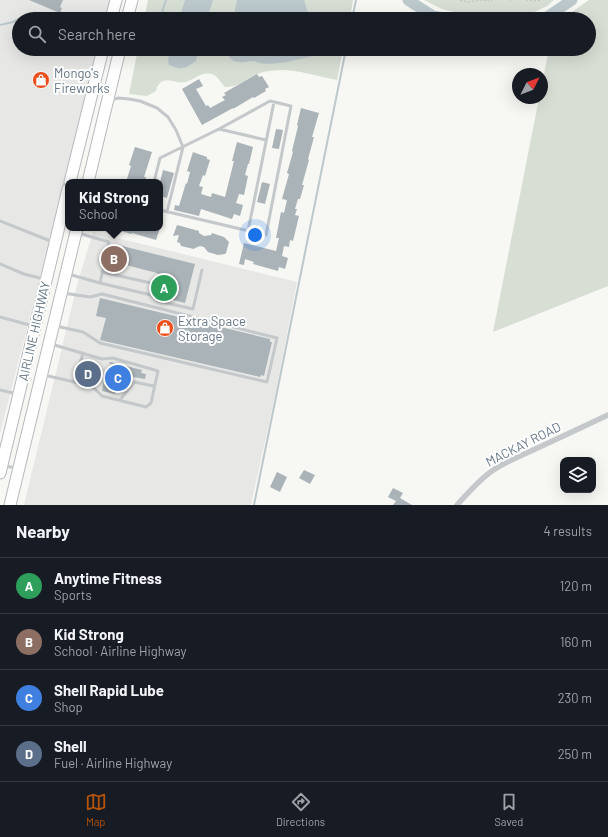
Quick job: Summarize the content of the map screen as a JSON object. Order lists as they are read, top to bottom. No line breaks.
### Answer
{"streets":{"highway":["AIRLINE HIGHWAY"],"street":["MACKAY ROAD"]},"places":{"shop":["Mongo's Fireworks","Extra Space Storage"]},"north":"top right","page":{"search":"Search here","popup":["Kid Strong","School"],"pins":["B","A","D","C"],"heading":["Nearby","4 results"],"list":[{"mark":"A","name":"Anytime Fitness","note":"Sports","value":"120 m"},{"mark":"B","name":"Kid Strong","note":"School · Airline Highway","value":"160 m"},{"mark":"C","name":"Shell Rapid Lube","note":"Shop","value":"230 m"},{"mark":"D","name":"Shell","note":"Fuel · Airline Highway","value":"250 m"}],"nav":["Map","Directions","Saved"]}}
